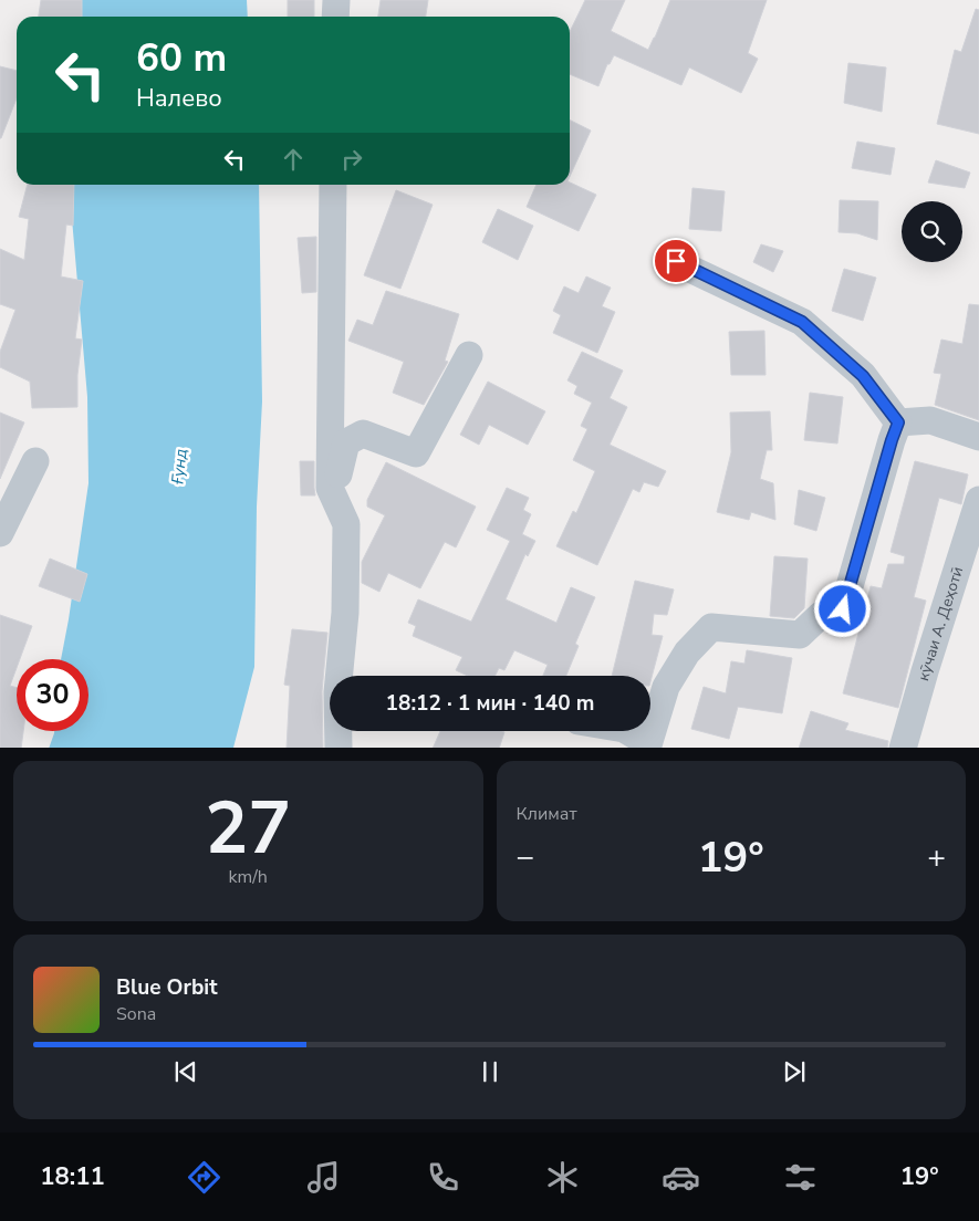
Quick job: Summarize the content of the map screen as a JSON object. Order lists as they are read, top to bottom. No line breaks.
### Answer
{"streets":{"street":["кӯчаи А. Деҳотӣ"]},"water":["Ғунд"],"page":{"turn":["60 m","Налево"],"limit":"30","trip":"18:12 · 1 мин · 140 m","tile":[["27","km/h"],"Климат"],"heat":["−","19°","+"],"song":["Blue Orbit","Sona"],"tabs":["18:11","19°"]}}
